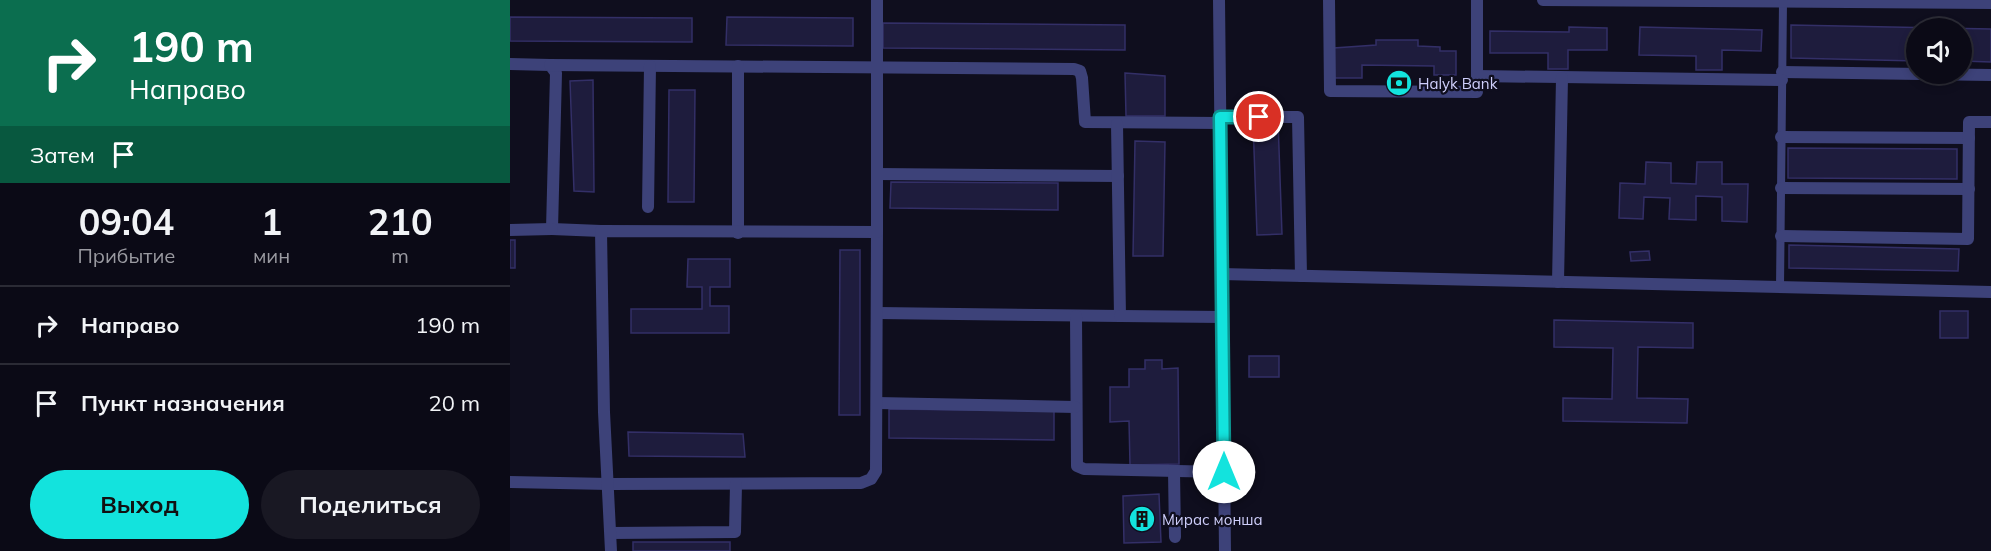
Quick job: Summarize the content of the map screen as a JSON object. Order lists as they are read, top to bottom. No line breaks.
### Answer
{"places":{"bank":["Halyk Bank"],"building":["Мирас монша"]},"page":{"turn":["190 m","Направо"],"then":"Затем","eta":["09:04","Прибытие","1","мин","210","m"],"list":[{"name":"Направо","value":"190 m"},{"name":"Пункт назначения","value":"20 m"}],"buttons":["Выход","Поделиться"]}}
